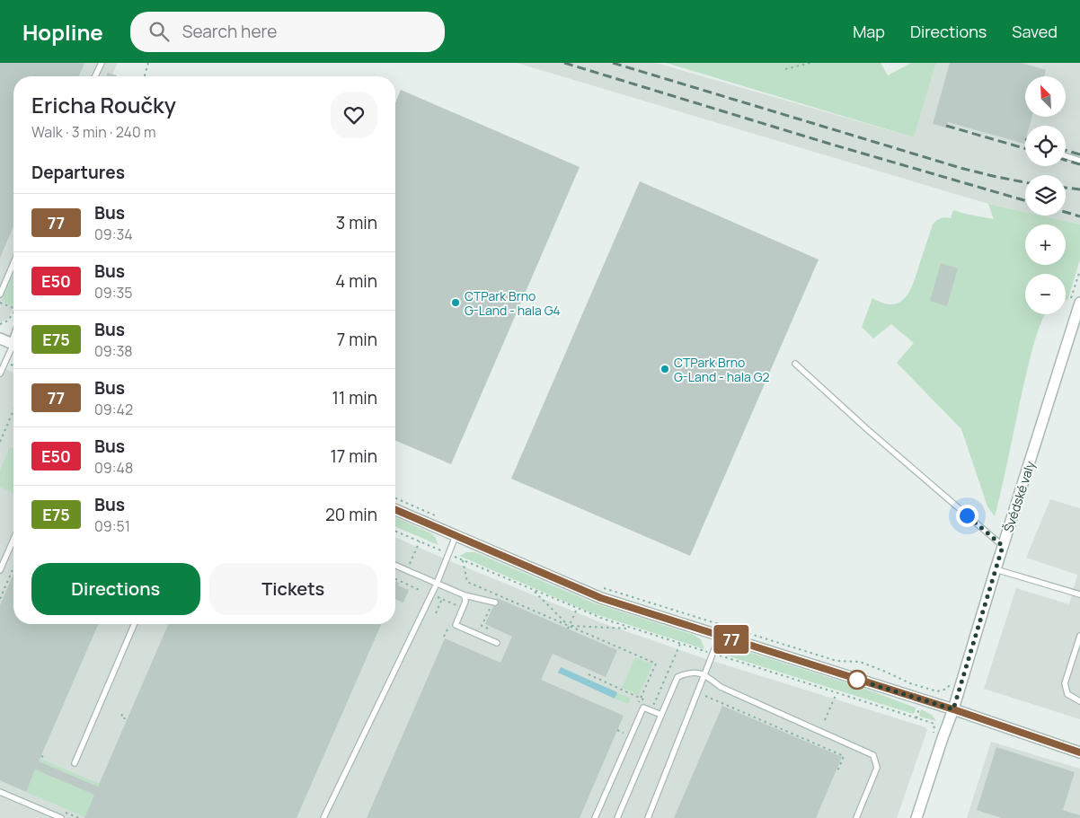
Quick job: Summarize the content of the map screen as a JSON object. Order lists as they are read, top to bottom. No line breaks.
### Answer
{"streets":{"street":["Švédské valy"]},"places":["CTPark Brno G-Land - hala G4","CTPark Brno G-Land - hala G2"],"lines":["bus line 77"],"north":"top left","page":{"header":"Hopline","search":"Search here","nav":["Map","Directions","Saved"],"on_map":"77","map_buttons":["+","−"],"heading":[["Ericha Roučky","Walk · 3 min · 240 m"],"Departures"],"list":[{"mark":"77","name":"Bus","note":"09:34","value":"3 min"},{"mark":"E50","name":"Bus","note":"09:35","value":"4 min"},{"mark":"E75","name":"Bus","note":"09:38","value":"7 min"},{"mark":"77","name":"Bus","note":"09:42","value":"11 min"},{"mark":"E50","name":"Bus","note":"09:48","value":"17 min"},{"mark":"E75","name":"Bus","note":"09:51","value":"20 min"}],"buttons":["Directions","Tickets"]}}
